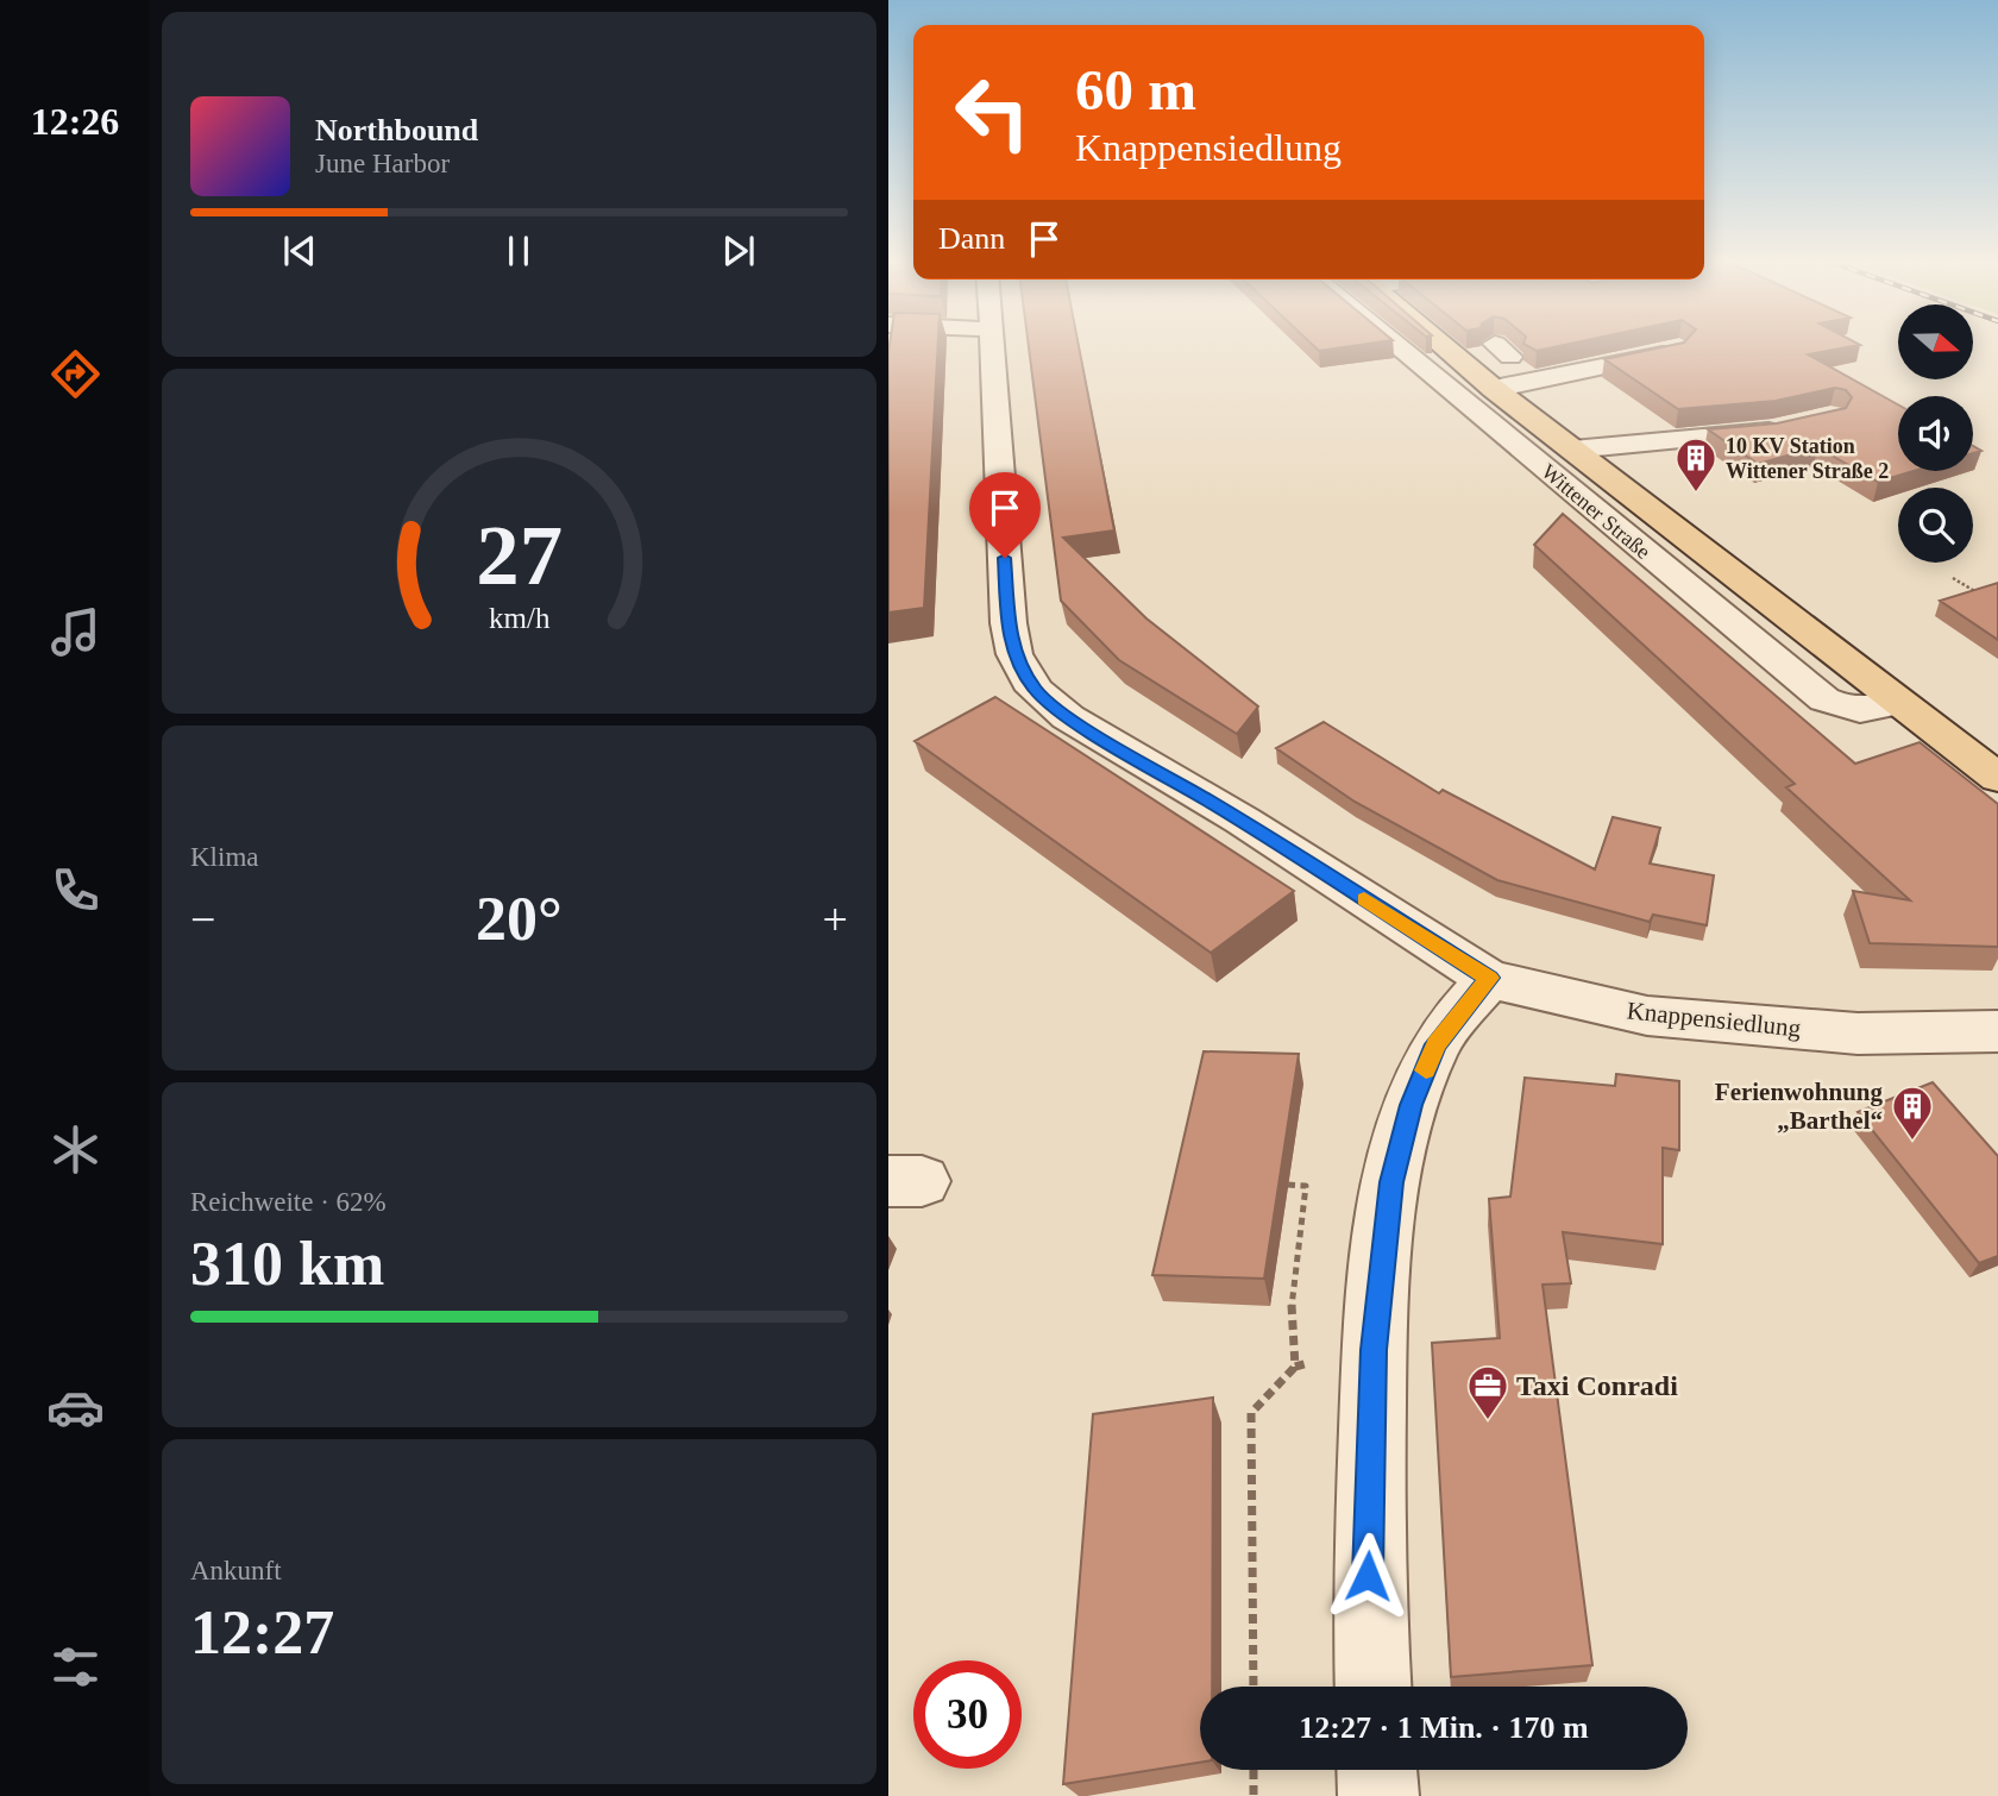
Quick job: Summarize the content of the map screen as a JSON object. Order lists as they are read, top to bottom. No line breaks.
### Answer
{"streets":{"main road":["Wittener Straße"],"street":["Knappensiedlung"]},"places":{"building":["10 KV Station Wittener Straße 2","Ferienwohnung „Barthel“"],"office":["Taxi Conradi"]},"north":"right","page":{"tabs":"12:26","turn":["60 m","Knappensiedlung"],"song":["Northbound","June Harbor"],"then":"Dann","tile":["Klima",["Reichweite · 62%","310 km"],["Ankunft","12:27"]],"heat":["−","20°","+"],"limit":"30","trip":"12:27 · 1 Min. · 170 m","gauge":["27","km/h"]}}
